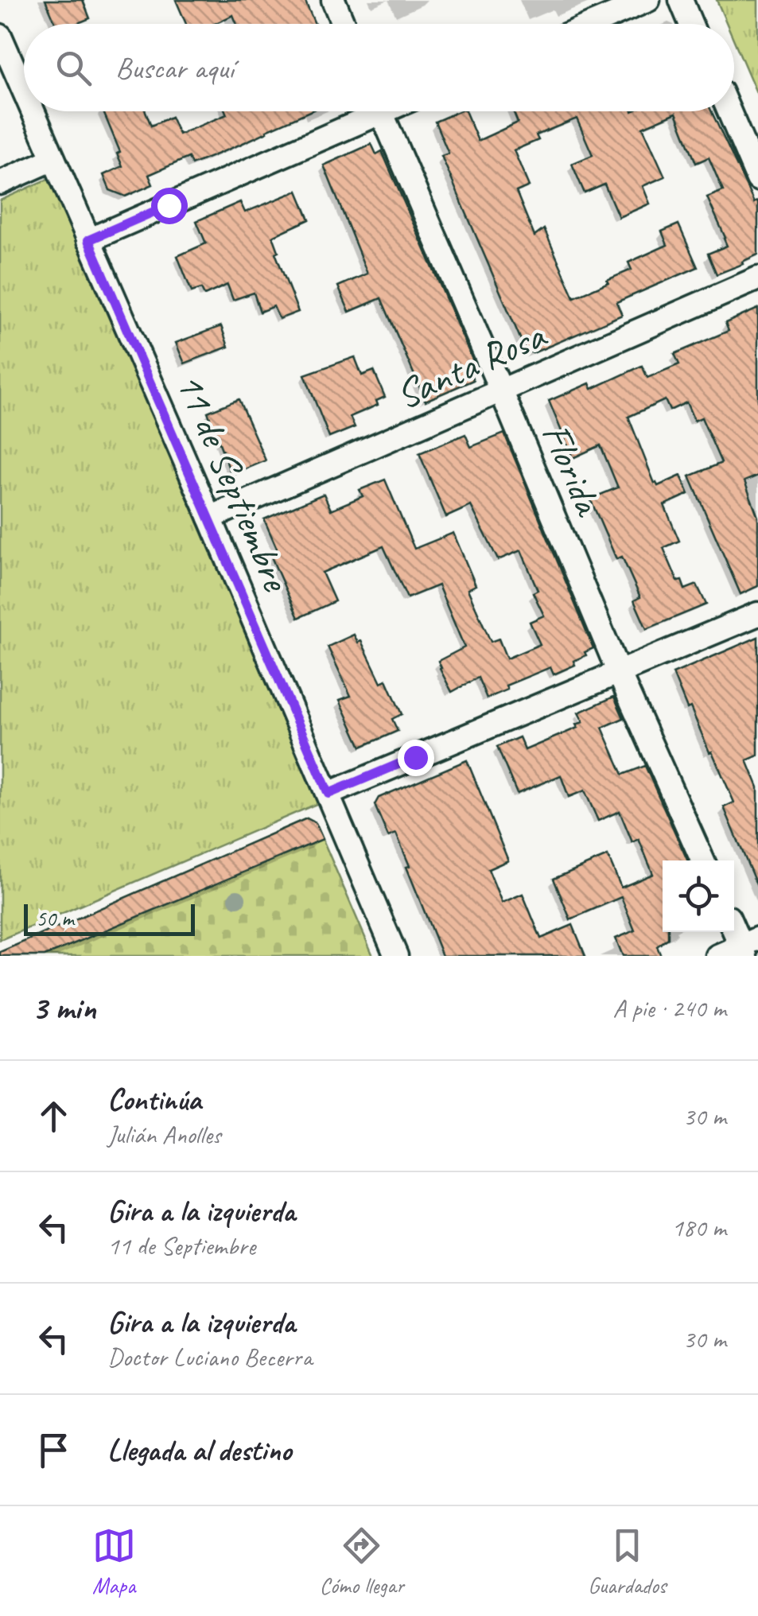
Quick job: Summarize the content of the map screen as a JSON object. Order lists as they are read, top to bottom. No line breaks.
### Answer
{"streets":{"street":["Santa Rosa","Florida","11 de Septiembre"]},"crossings":[["Santa Rosa","Florida"],["Santa Rosa","11 de Septiembre"]],"scale_bar":"50 m","page":{"search":"Buscar aquí","scale":"50 m","heading":["3 min","A pie · 240 m"],"list":[["Continúa","Julián Anolles","30 m"],["Gira a la izquierda","11 de Septiembre","180 m"],["Gira a la izquierda","Doctor Luciano Becerra","30 m"],"Llegada al destino"],"nav":["Mapa","Cómo llegar","Guardados"]}}
